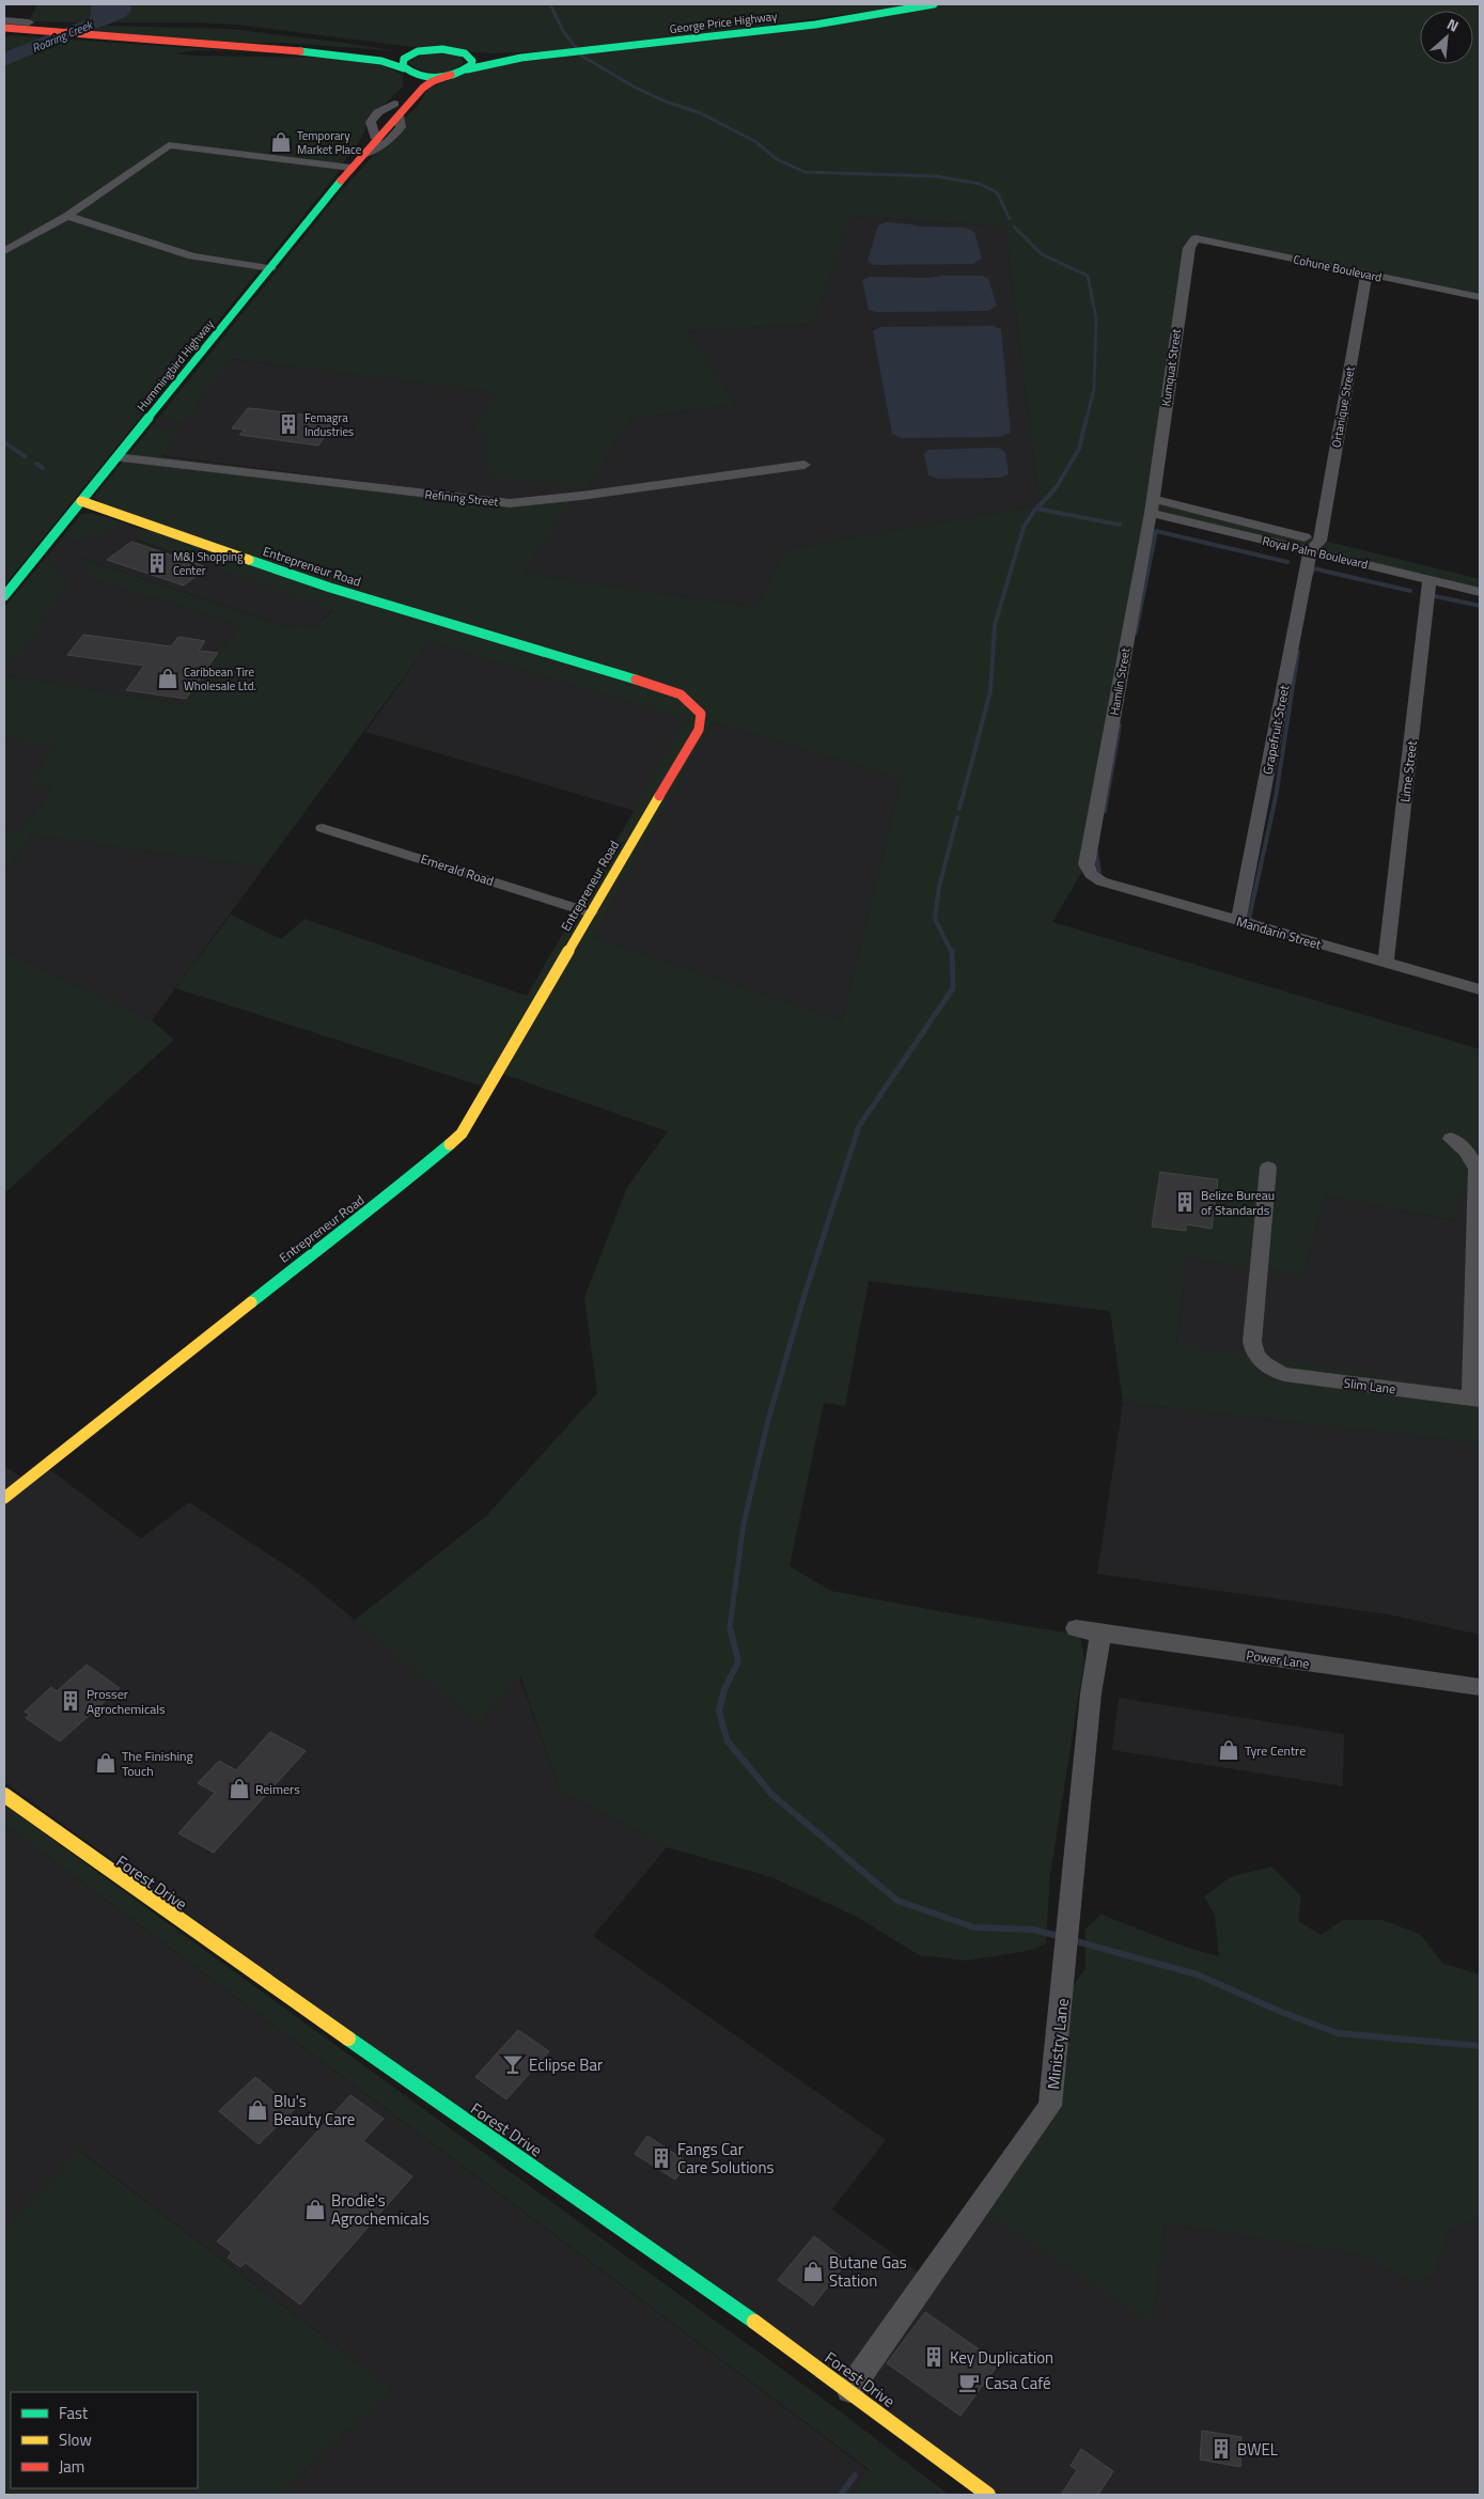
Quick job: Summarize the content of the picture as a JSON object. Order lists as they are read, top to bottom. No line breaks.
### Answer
{"streets":{"main road":["George Price Highway","Hummingbird Highway","Entrepreneur Road","Forest Drive"],"street":["Cohune Boulevard","Kumquat Street","Ortanique Street","Refining Street","Royal Palm Boulevard","Hamlin Street","Grapefruit Street","Lime Street","Emerald Road","Mandarin Street","Slim Lane","Power Lane","Ministry Lane"]},"crossings":[["George Price Highway","Hummingbird Highway"],["Cohune Boulevard","Kumquat Street"],["Cohune Boulevard","Ortanique Street"],["Hummingbird Highway","Refining Street"],["Hummingbird Highway","Entrepreneur Road"],["Kumquat Street","Royal Palm Boulevard"],["Kumquat Street","Hamlin Street"],["Ortanique Street","Royal Palm Boulevard"],["Ortanique Street","Grapefruit Street"],["Royal Palm Boulevard","Hamlin Street"],["Royal Palm Boulevard","Grapefruit Street"],["Royal Palm Boulevard","Lime Street"],["Entrepreneur Road","Emerald Road"],["Hamlin Street","Mandarin Street"],["Grapefruit Street","Mandarin Street"],["Lime Street","Mandarin Street"],["Power Lane","Ministry Lane"],["Forest Drive","Ministry Lane"]],"water":["Roaring Creek"],"places":{"shop":["Temporary Market Place","Caribbean Tire Wholesale Ltd.","Tyre Centre","The Finishing Touch","Reimers","Blu's Beauty Care","Brodie's Agrochemicals","Butane Gas Station"],"building":["Femagra Industries","M&J Shopping Center","Belize Bureau of Standards","Prosser Agrochemicals","Fangs Car Care Solutions","Key Duplication","BWEL"],"bar":["Eclipse Bar"],"cafe":["Casa Café"]},"legend":["Fast","Slow","Jam"],"north":"top right"}
